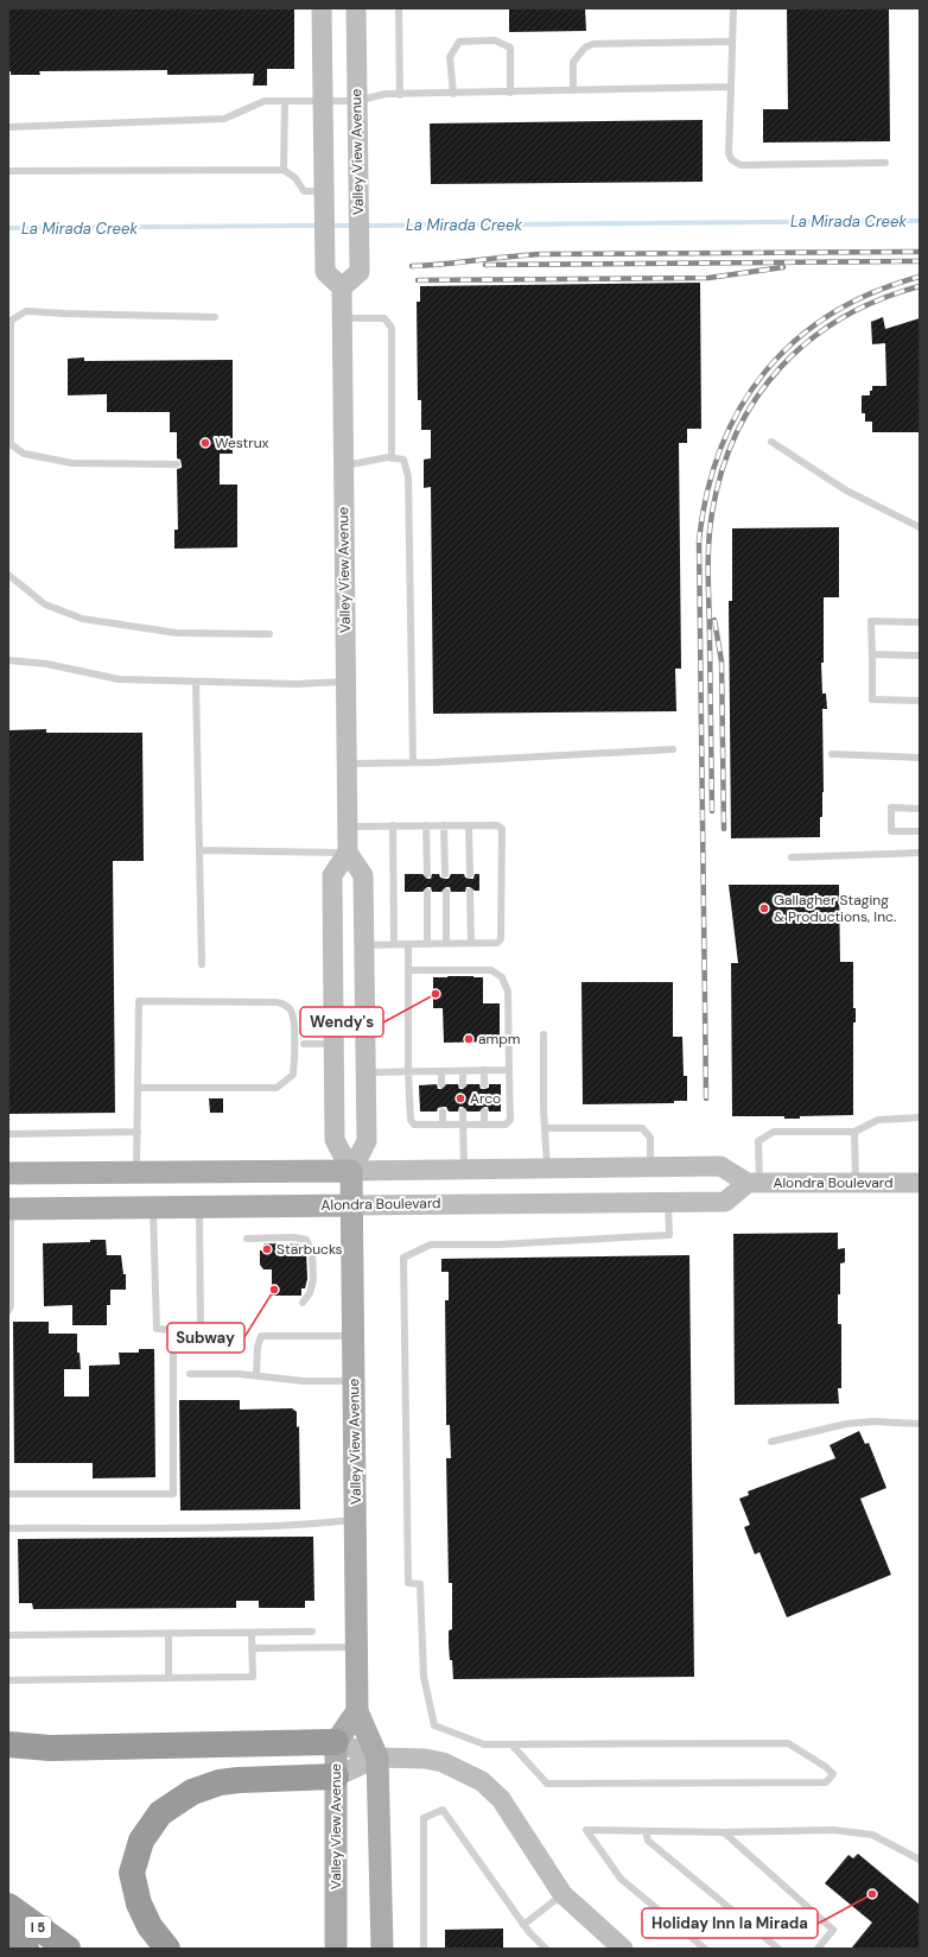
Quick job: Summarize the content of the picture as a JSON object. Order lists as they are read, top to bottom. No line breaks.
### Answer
{"streets":{"highway":["I 5"],"main road":["Valley View Avenue","Alondra Boulevard"]},"crossings":[["Valley View Avenue","Alondra Boulevard"]],"water":["La Mirada Creek"],"places":["Westrux","Gallagher Staging & Productions, Inc.","Wendy's","ampm","Arco","Starbucks","Subway","Holiday Inn la Mirada"]}
